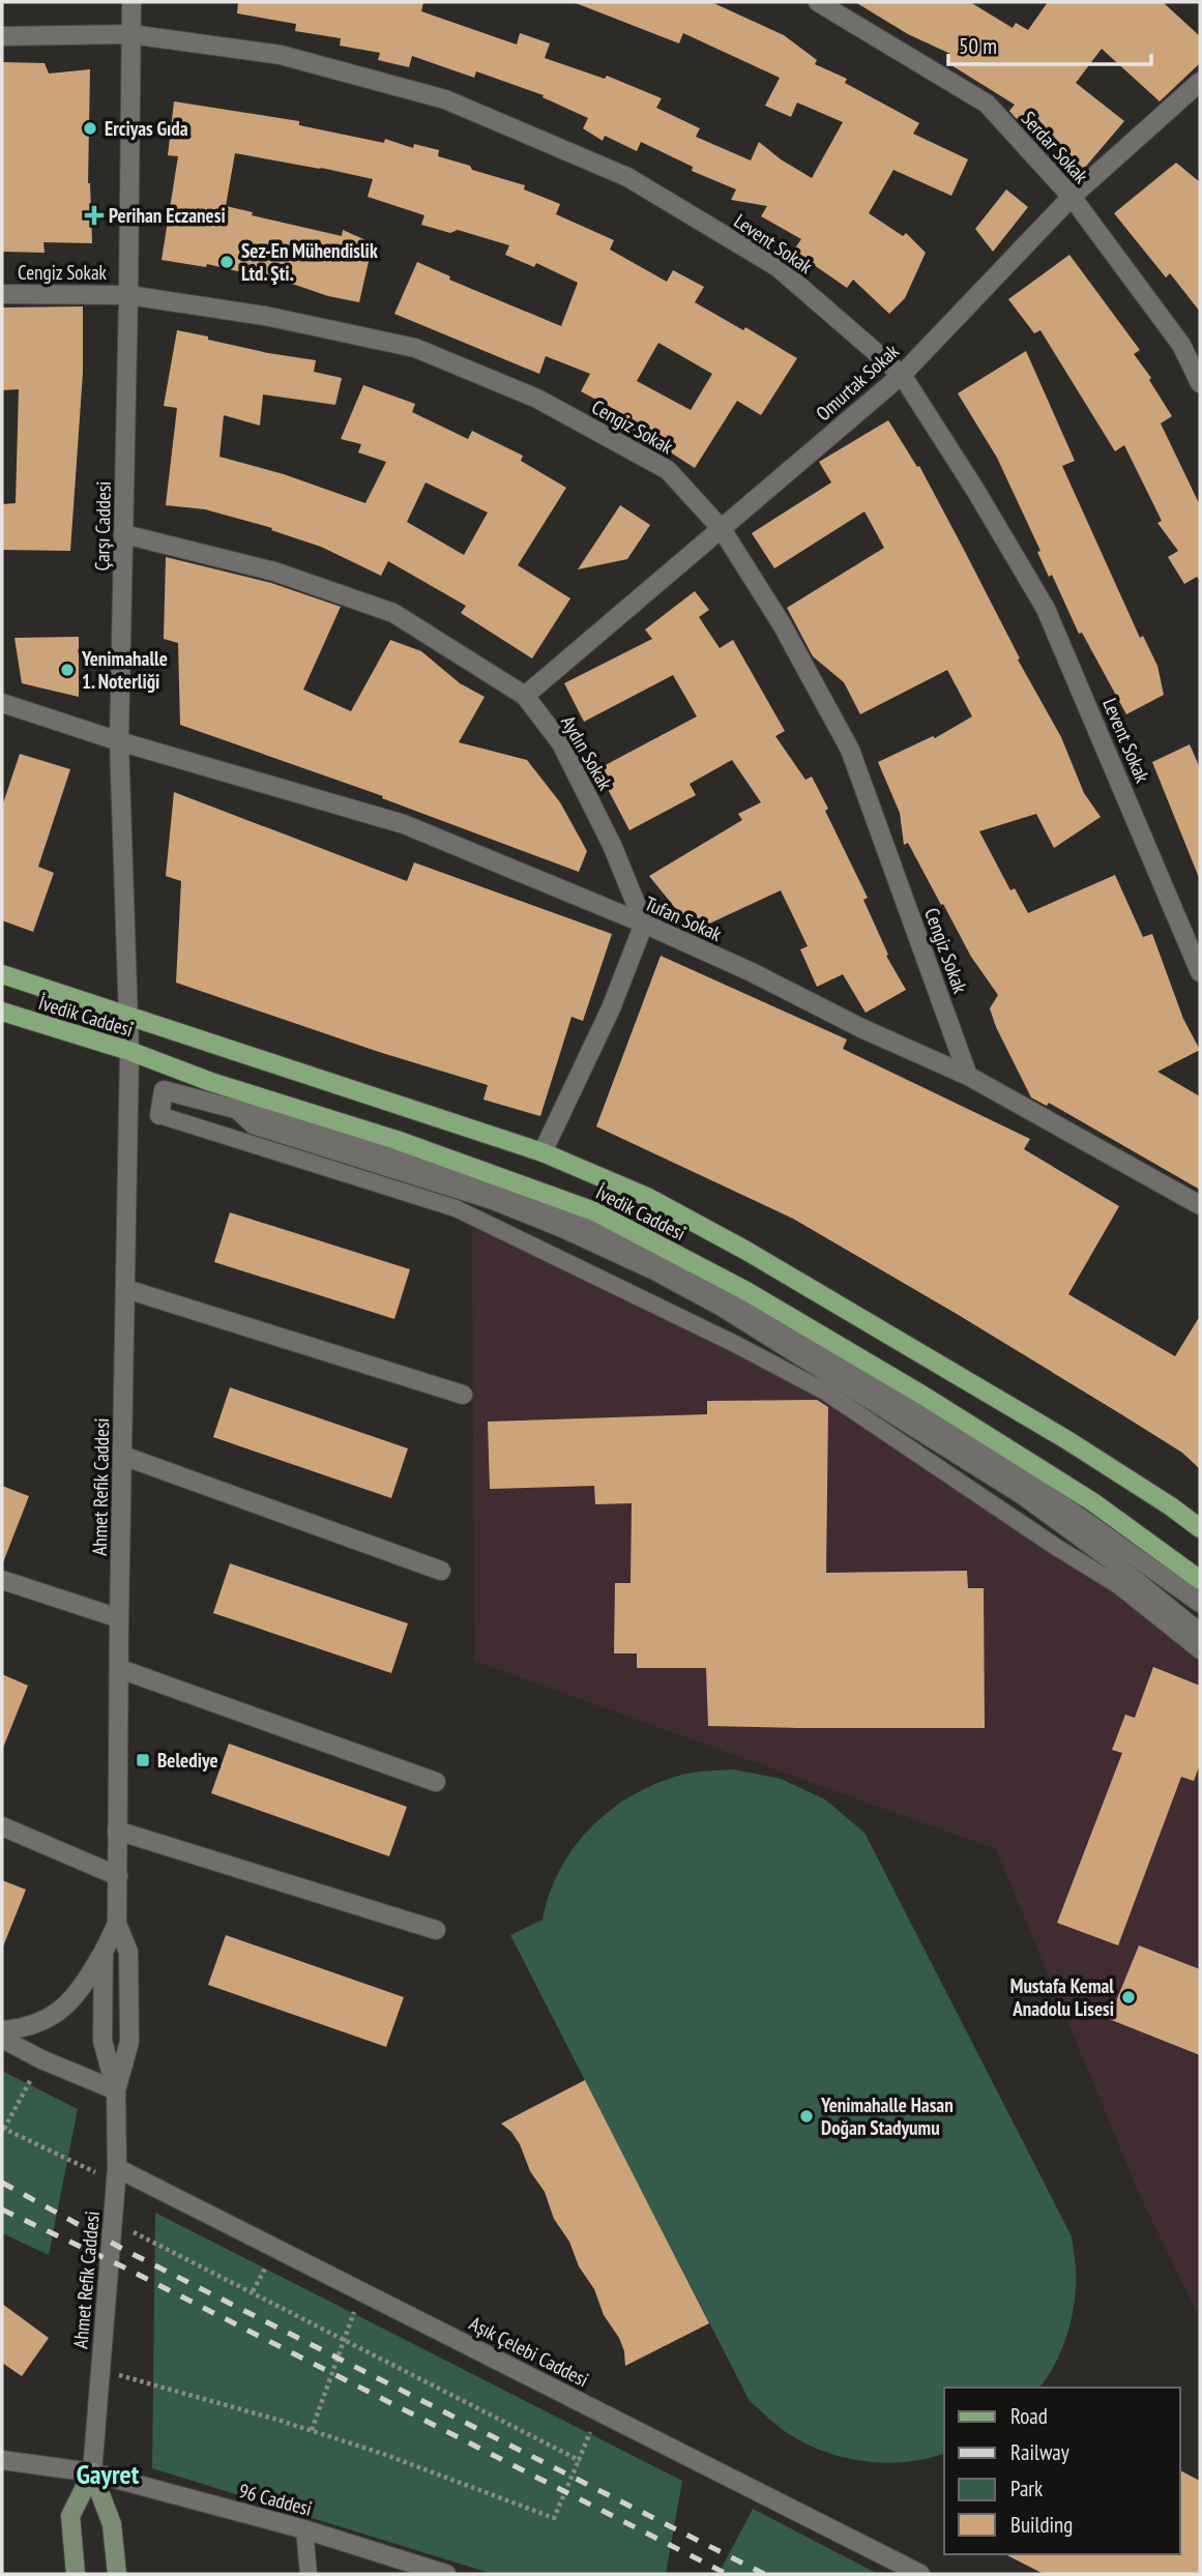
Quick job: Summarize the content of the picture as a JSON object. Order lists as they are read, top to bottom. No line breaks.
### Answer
{"streets":{"main road":["İvedik Caddesi","Ahmet Refik Caddesi"],"street":["Serdar Sokak","Levent Sokak","Cengiz Sokak","Omurtak Sokak","Çarşı Caddesi","Aydın Sokak","Tufan Sokak","Aşık Çelebi Caddesi","96 Caddesi"]},"crossings":[["Serdar Sokak","Omurtak Sokak"],["Levent Sokak","Omurtak Sokak"],["Levent Sokak","Çarşı Caddesi"],["Cengiz Sokak","Omurtak Sokak"],["Cengiz Sokak","Çarşı Caddesi"],["Cengiz Sokak","Tufan Sokak"],["Omurtak Sokak","Aydın Sokak"],["Çarşı Caddesi","Aydın Sokak"],["Çarşı Caddesi","Tufan Sokak"],["Çarşı Caddesi","İvedik Caddesi"],["Çarşı Caddesi","Ahmet Refik Caddesi"],["Aydın Sokak","Tufan Sokak"],["İvedik Caddesi","Ahmet Refik Caddesi"],["Ahmet Refik Caddesi","Aşık Çelebi Caddesi"],["Ahmet Refik Caddesi","96 Caddesi"]],"districts":["Gayret"],"places":{"other":["Erciyas Gıda","Sez-En Mühendislik Ltd. Şti.","Yenimahalle 1. Noterliği","Mustafa Kemal Anadolu Lisesi","Yenimahalle Hasan Doğan Stadyumu"],"health":["Perihan Eczanesi"],"transit":["Belediye"]},"legend":["Road","Railway","Park","Building"],"scale_bar":"50 m"}
